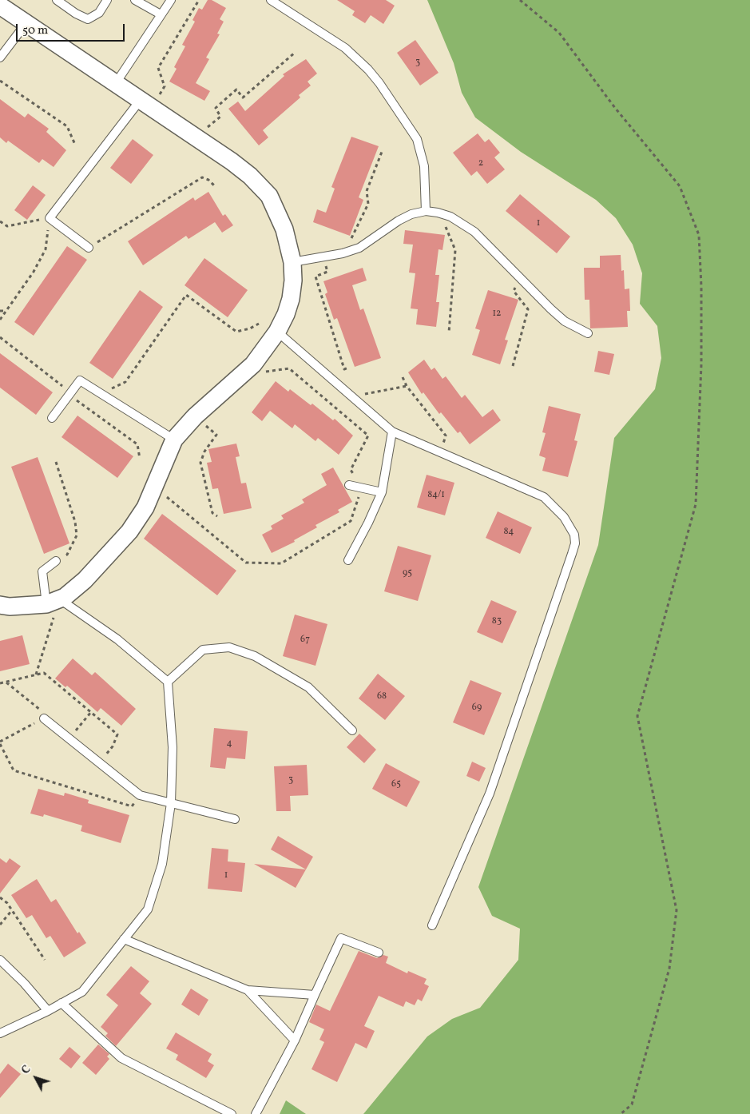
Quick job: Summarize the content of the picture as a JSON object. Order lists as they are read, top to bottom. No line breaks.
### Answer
{"house_numbers":["3","2","1","12","84/1","84","95","83","67","68","69","4","3","65","1"],"scale_bar":"50 m","north":"top left"}
